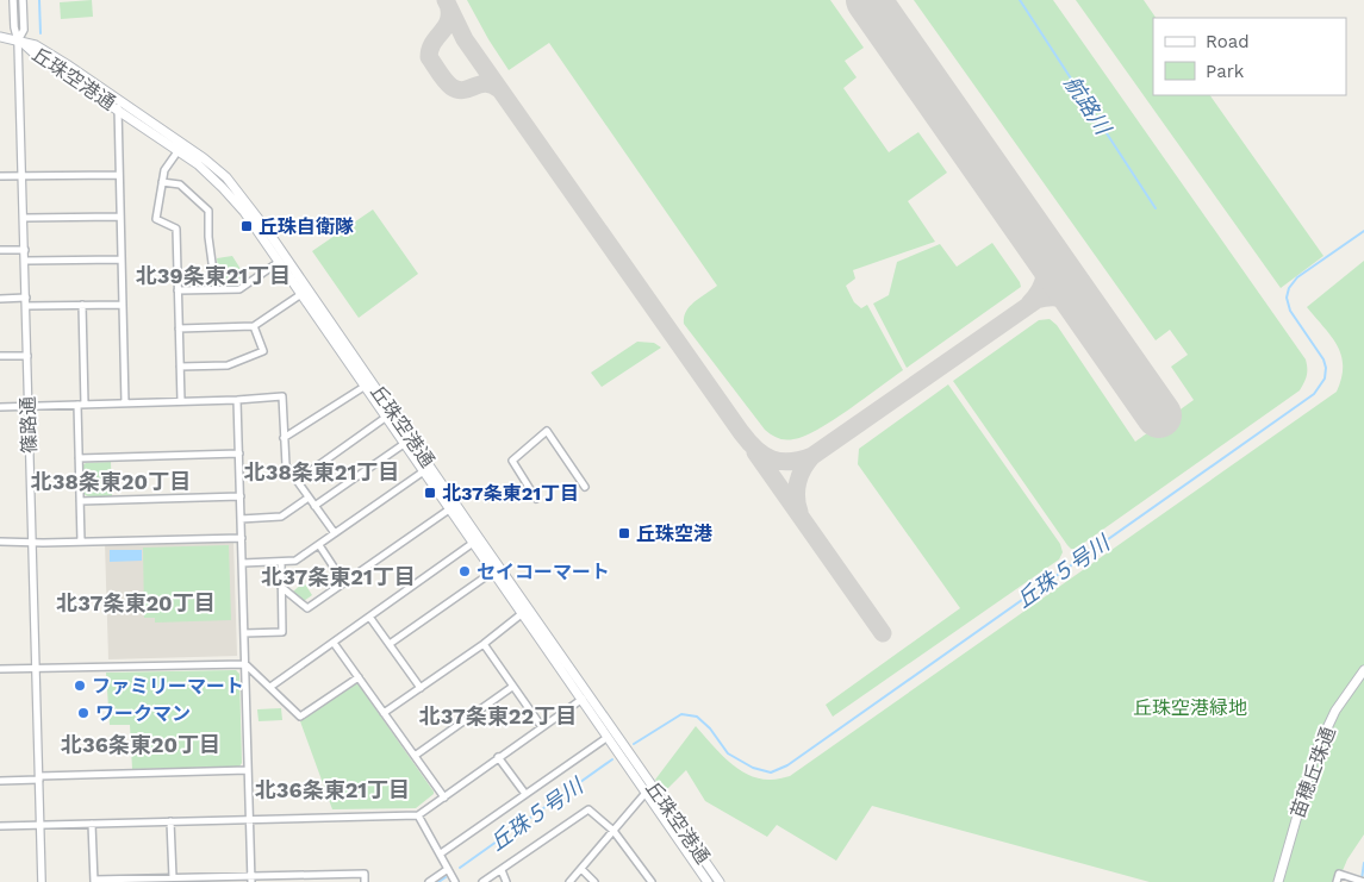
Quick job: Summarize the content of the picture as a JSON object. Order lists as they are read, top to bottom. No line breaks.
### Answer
{"streets":{"main road":["丘珠空港通","苗穂丘珠通"],"street":["篠路通"]},"crossings":[["丘珠空港通","篠路通"]],"districts":["北39条東21丁目","北38条東21丁目","北38条東20丁目","北37条東21丁目","北37条東20丁目","北37条東22丁目","北36条東20丁目","北36条東21丁目"],"water":["航路川","丘珠５号川"],"parks":["丘珠空港緑地"],"places":{"transit":["丘珠自衛隊","北37条東21丁目","丘珠空港"],"other":["セイコーマート","ファミリーマート","ワークマン"]},"legend":["Road","Park"]}
